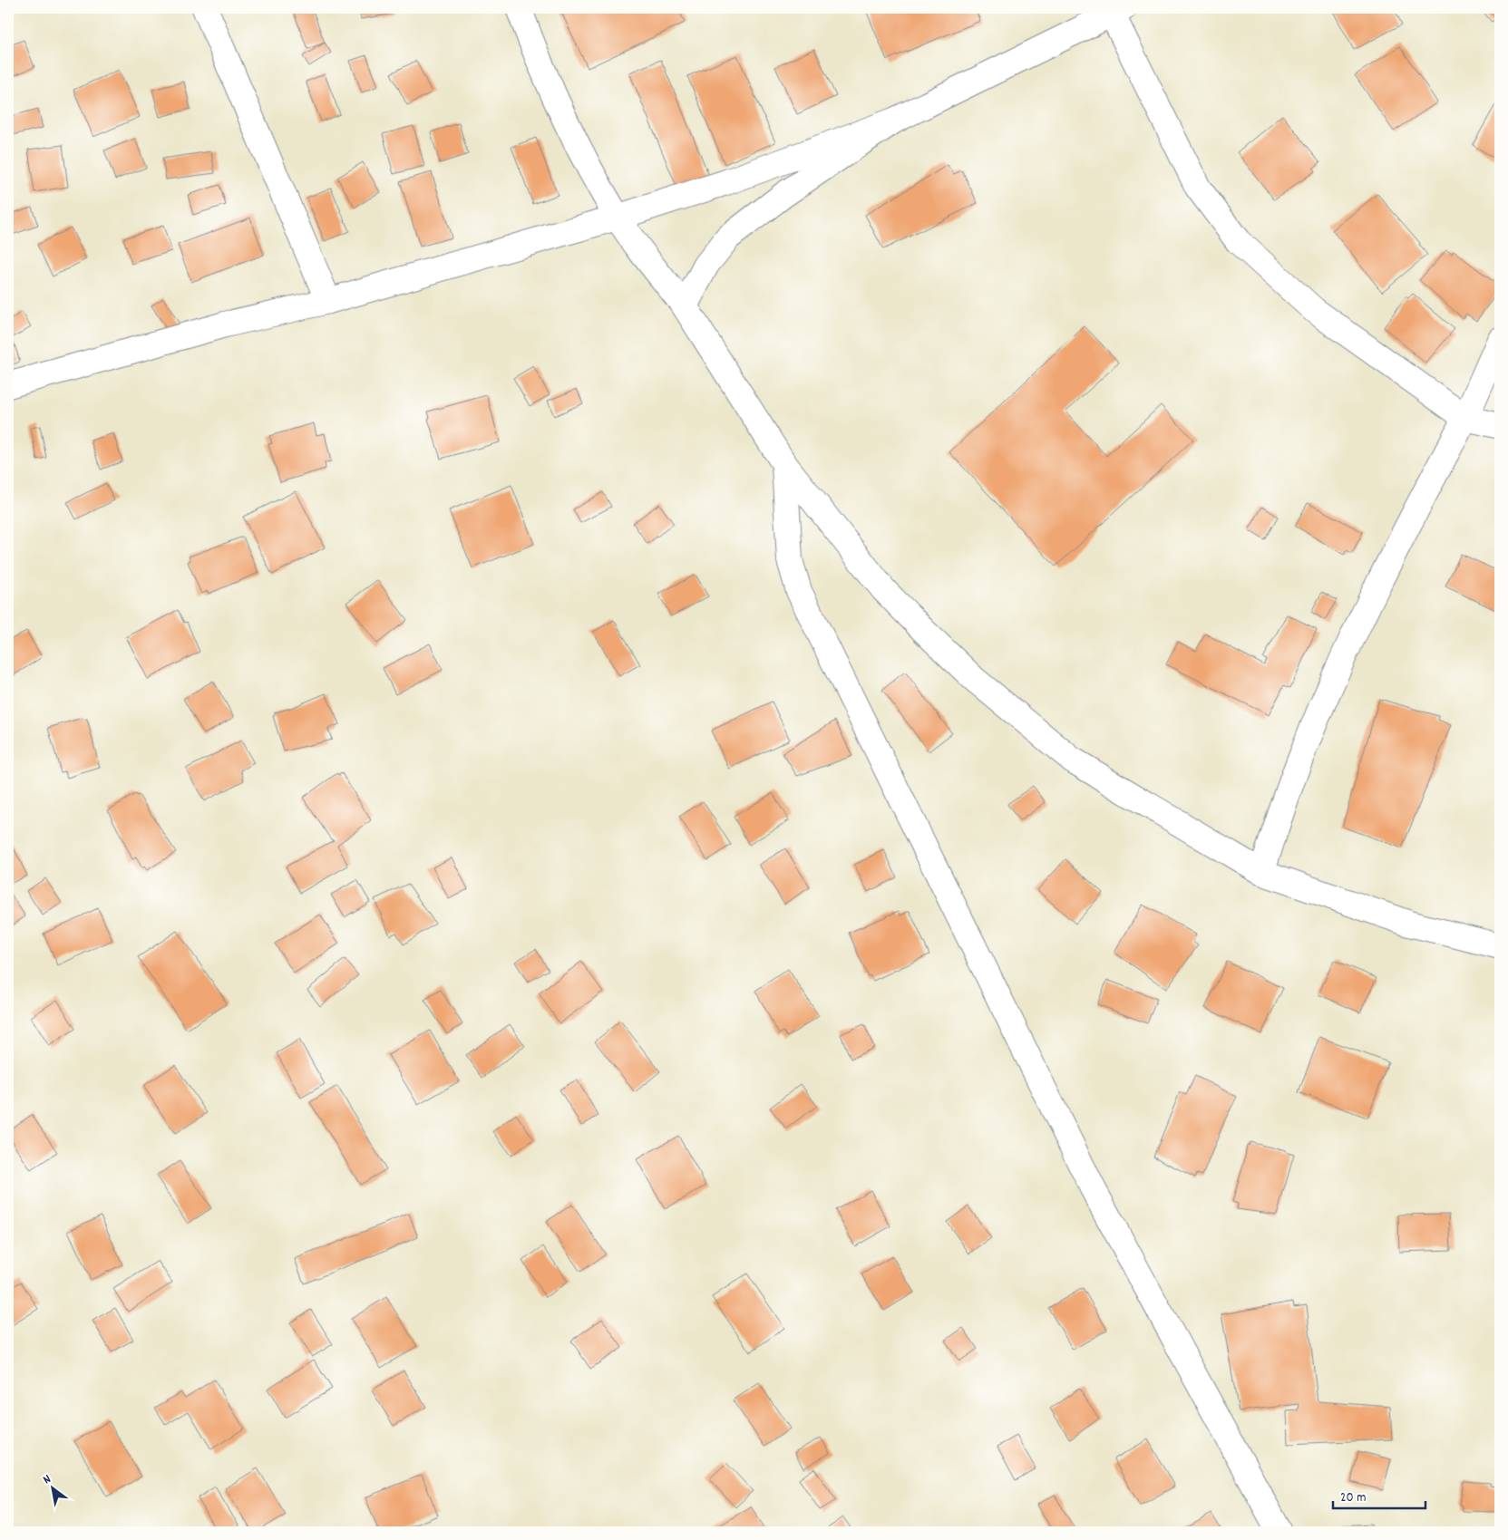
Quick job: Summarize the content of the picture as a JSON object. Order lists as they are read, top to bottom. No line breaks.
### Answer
{"scale_bar":"20 m","north":"top left"}
